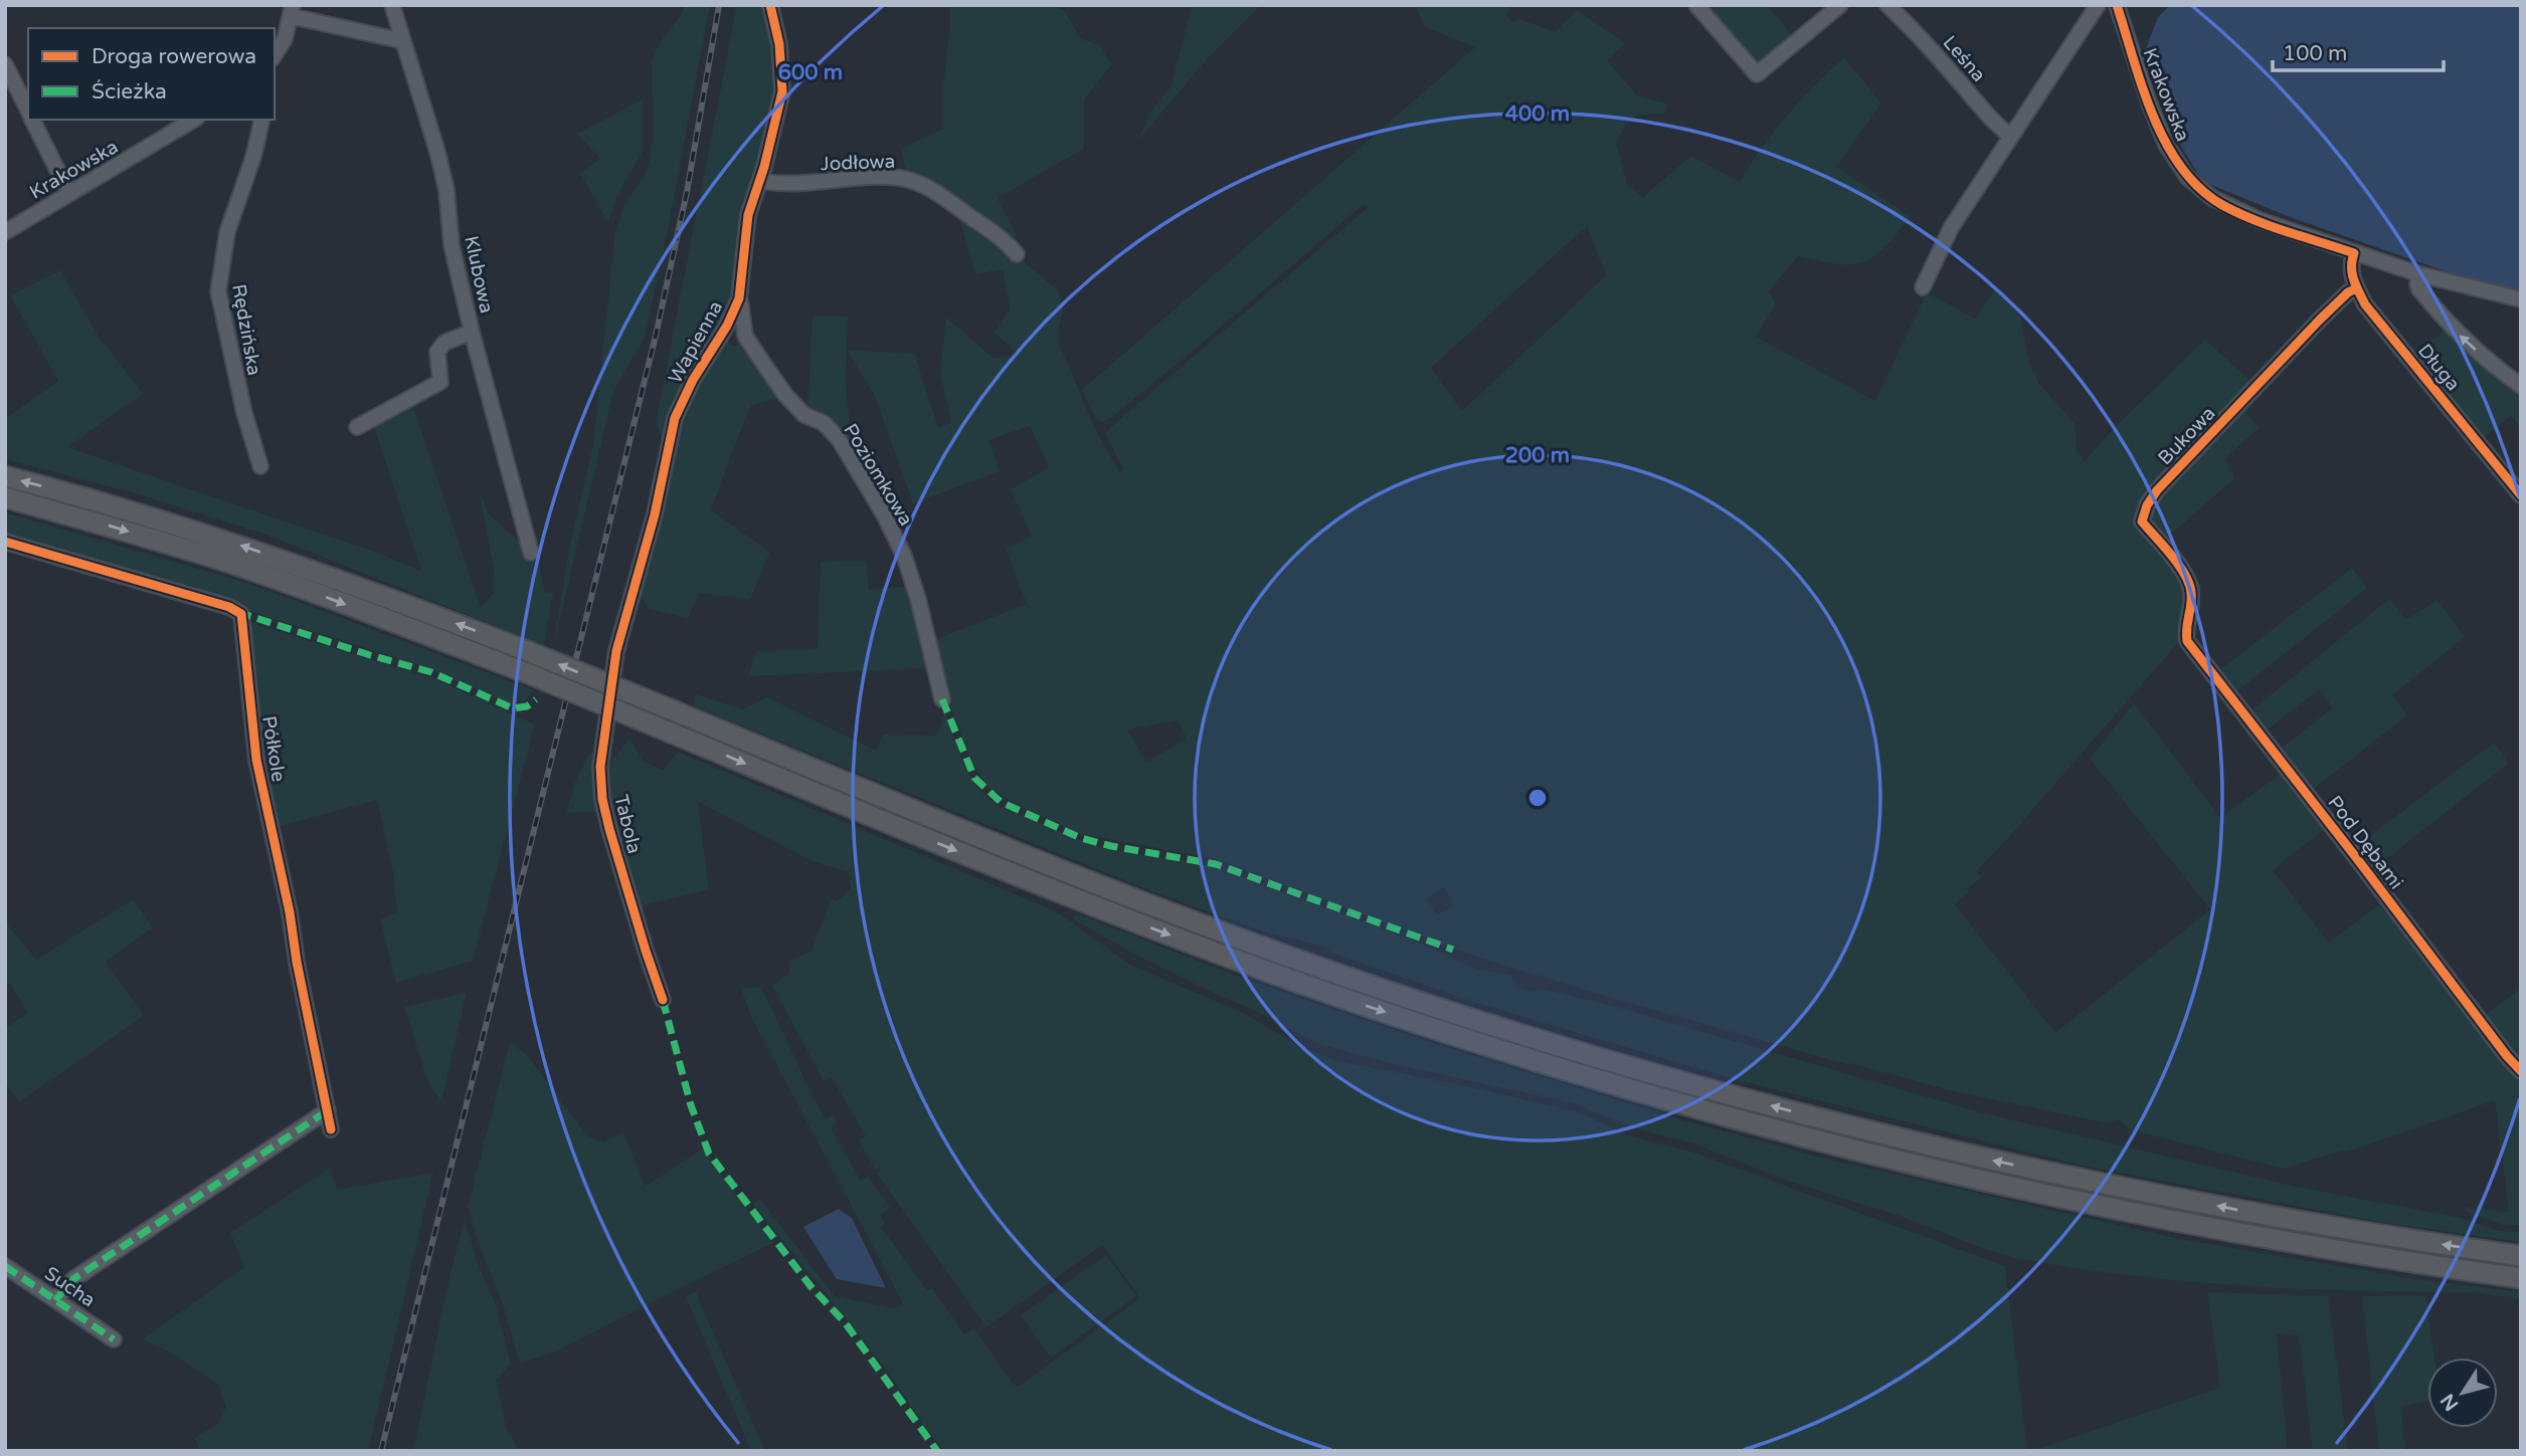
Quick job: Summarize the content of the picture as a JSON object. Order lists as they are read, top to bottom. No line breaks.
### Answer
{"streets":{"street":["Leśna","Krakowska","Jodłowa","Klubowa","Rędzińska","Wapienna","Długa","Bukowa","Poziomkowa","Półkole","Tabola","Pod Dębami","Sucha"]},"crossings":[["Krakowska","Długa"],["Jodłowa","Wapienna"],["Wapienna","Poziomkowa"],["Wapienna","Tabola"],["Długa","Bukowa"],["Bukowa","Pod Dębami"]],"legend":["Droga rowerowa","Ścieżka"],"scale_bar":"100 m","north":"bottom left","rings":["600 m","400 m","200 m"]}
